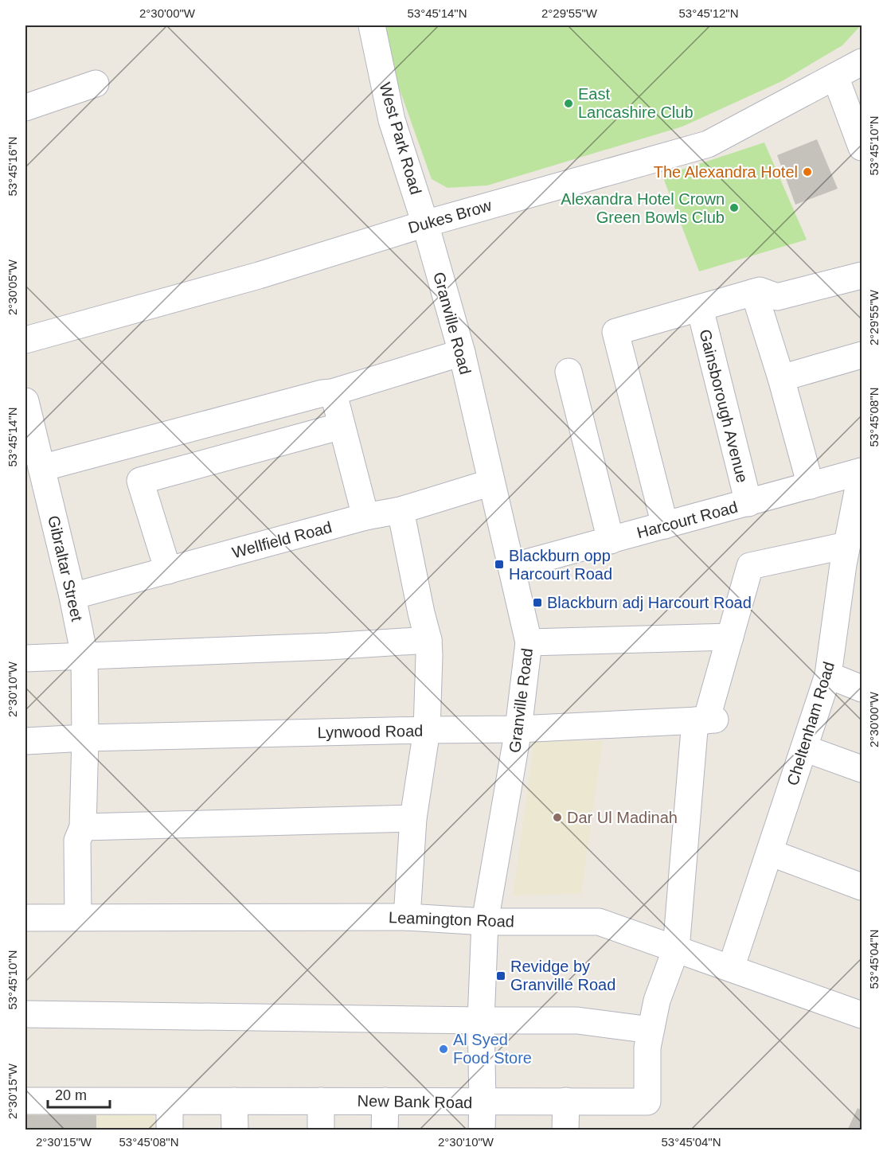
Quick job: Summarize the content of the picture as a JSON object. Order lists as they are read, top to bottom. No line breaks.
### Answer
{"streets":{"street":["West Park Road","Dukes Brow","Granville Road","Gainsborough Avenue","Harcourt Road","Wellfield Road","Gibraltar Street","Cheltenham Road","Lynwood Road","Leamington Road","New Bank Road"]},"crossings":[["West Park Road","Dukes Brow"],["West Park Road","Granville Road"],["Dukes Brow","Granville Road"],["Granville Road","Harcourt Road"],["Granville Road","Wellfield Road"],["Granville Road","Lynwood Road"],["Granville Road","Leamington Road"],["Granville Road","New Bank Road"],["Gainsborough Avenue","Harcourt Road"],["Harcourt Road","Cheltenham Road"],["Wellfield Road","Gibraltar Street"],["Gibraltar Street","Lynwood Road"],["Gibraltar Street","Leamington Road"],["Cheltenham Road","Leamington Road"],["Cheltenham Road","New Bank Road"],["Lynwood Road","New Bank Road"],["Leamington Road","New Bank Road"]],"places":{"other":["East Lancashire Club","The Alexandra Hotel","Alexandra Hotel Crown Green Bowls Club","Dar Ul Madinah","Al Syed Food Store"],"transit":["Blackburn opp Harcourt Road","Blackburn adj Harcourt Road","Revidge by Granville Road"]},"scale_bar":"20 m","coordinates":["2°30'00\"W","53°45'14\"N","2°29'55\"W","53°45'12\"N","53°45'10\"N","53°45'16\"N","2°30'05\"W","53°45'08\"N","2°30'10\"W","53°45'04\"N","2°30'15\"W"]}
